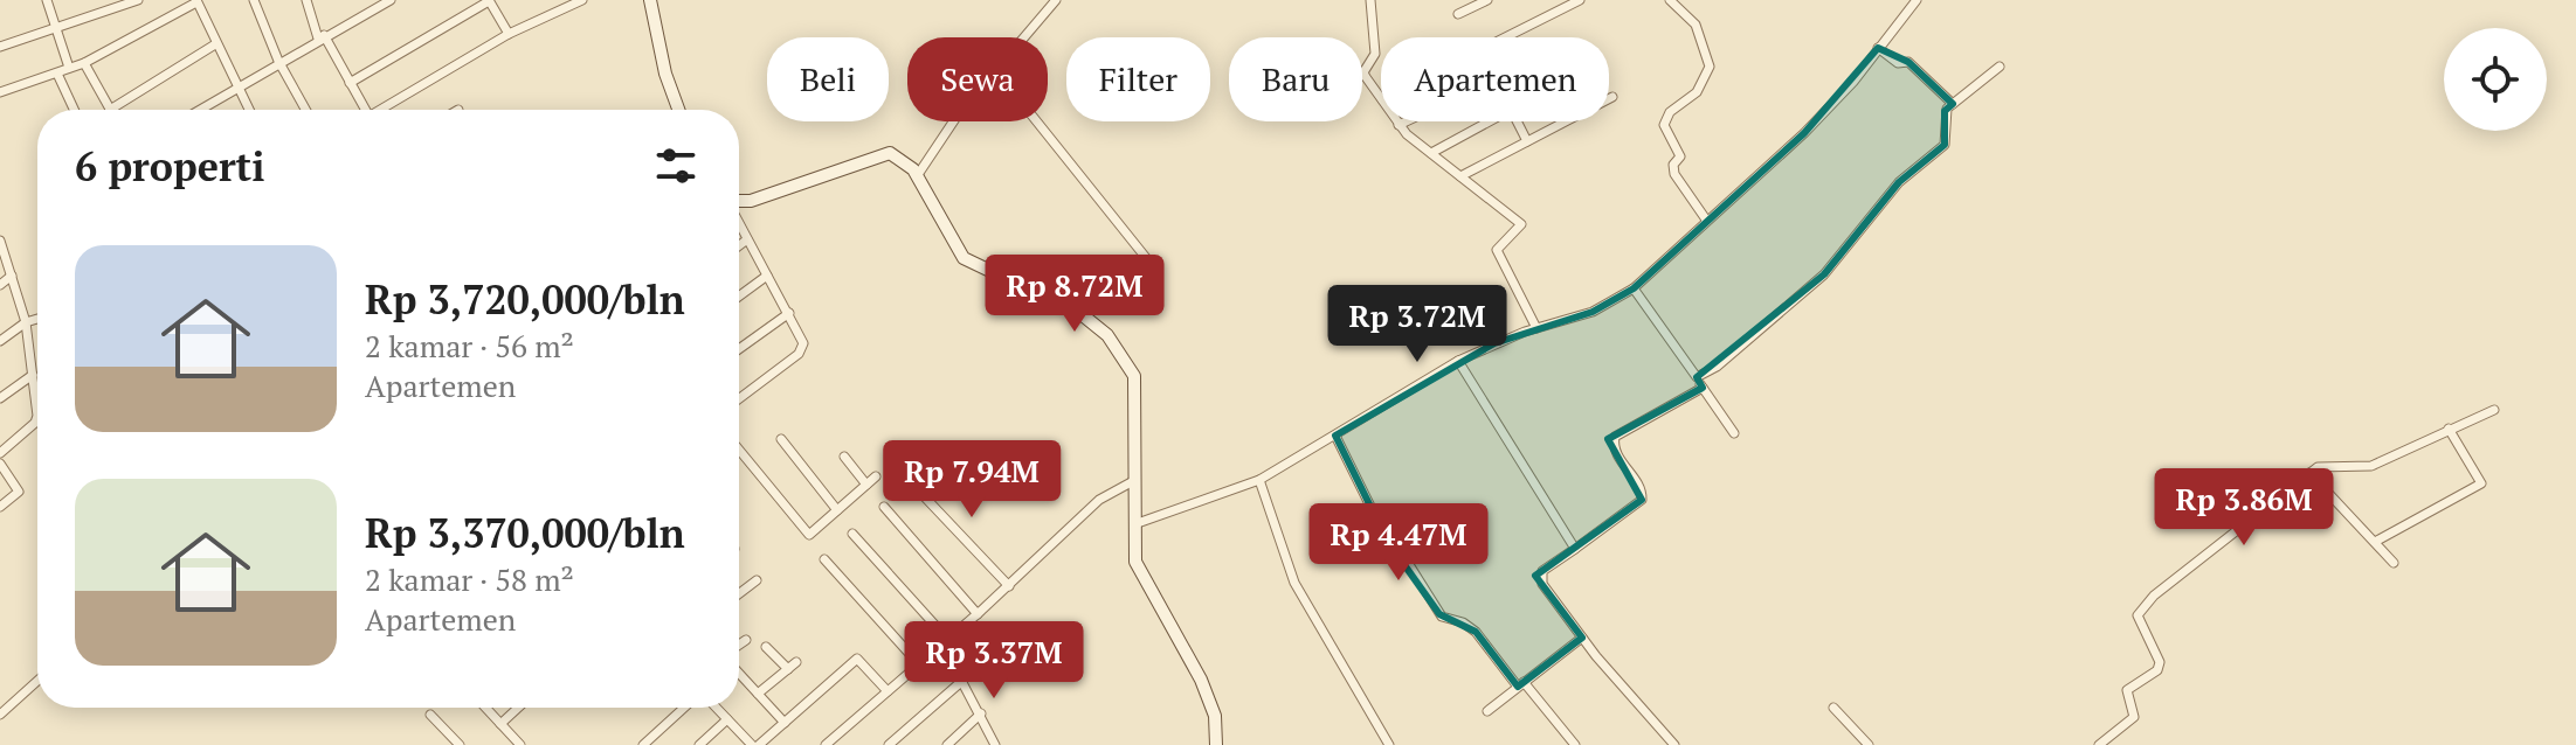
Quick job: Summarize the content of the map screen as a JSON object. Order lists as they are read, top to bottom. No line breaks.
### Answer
{"page":{"chip":["Beli","Sewa","Filter","Baru","Apartemen"],"heading":"6 properti","list":[{"name":"Rp 3,720,000/bln","note":"2 kamar · 56 m² · Apartemen"},{"name":"Rp 3,370,000/bln","note":"2 kamar · 58 m² · Apartemen"}],"price":["Rp 8.72M","Rp 3.72M","Rp 7.94M","Rp 3.86M","Rp 4.47M","Rp 3.37M"]}}
